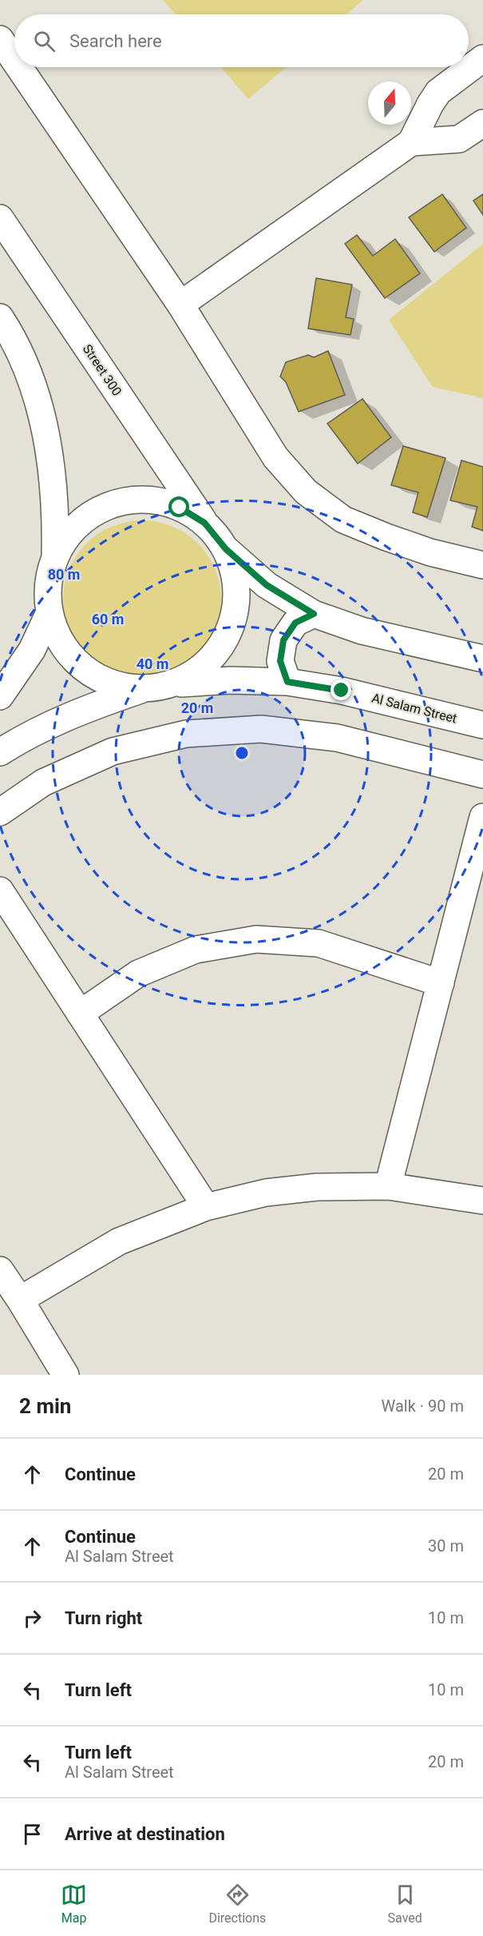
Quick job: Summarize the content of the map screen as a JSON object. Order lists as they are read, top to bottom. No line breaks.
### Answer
{"streets":{"street":["Street 300","Al Salam Street"]},"north":"top","page":{"search":"Search here","heading":["2 min","Walk · 90 m"],"list":[["Continue","20 m"],["Continue","Al Salam Street","30 m"],["Turn right","10 m"],["Turn left","10 m"],["Turn left","Al Salam Street","20 m"],"Arrive at destination"],"nav":["Map","Directions","Saved"]},"rings":["80 m","60 m","40 m","20 m"]}
